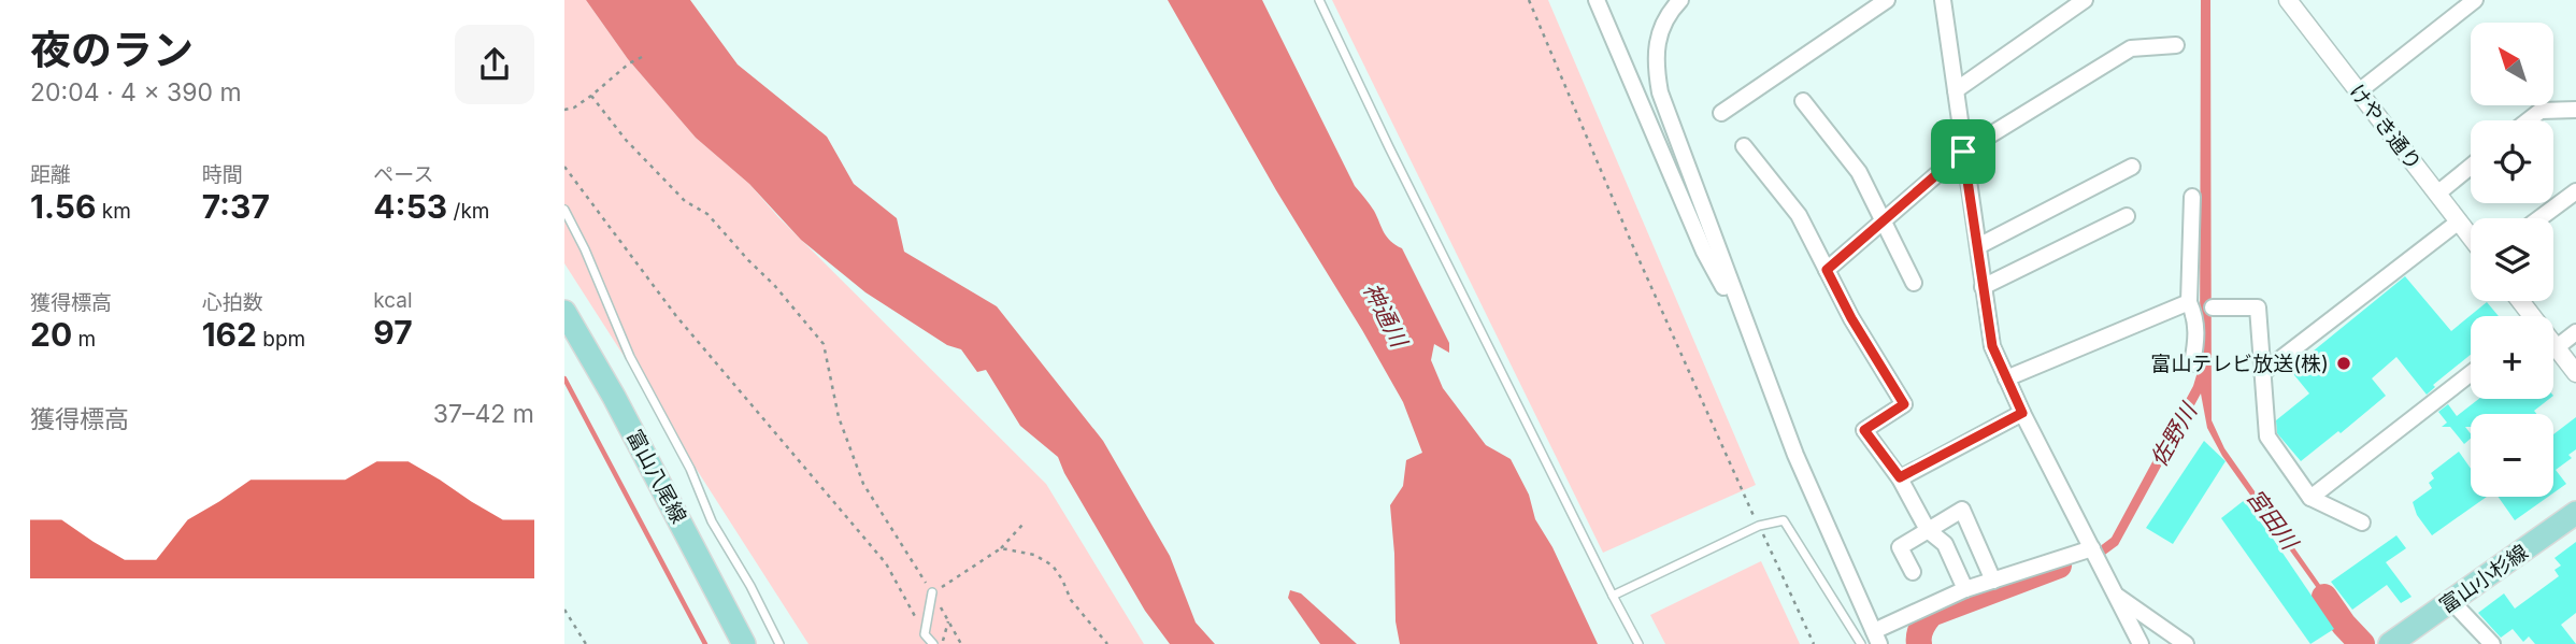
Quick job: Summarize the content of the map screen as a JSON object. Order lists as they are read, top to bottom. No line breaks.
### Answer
{"streets":{"main road":["富山八尾線","富山小杉線"],"street":["けやき通り"]},"water":["神通川","佐野川","宮田川"],"places":["富山テレビ放送(株)"],"north":"top left","page":{"heading":["夜のラン","20:04 · 4 × 390 m"],"map_buttons":["+","−"],"stats":[["距離","1.56 km"],["時間","7:37"],["ペース","4:53 /km"],["獲得標高","20 m"],["心拍数","162 bpm"],["kcal","97"]],"chart":["獲得標高","37–42 m"]}}
